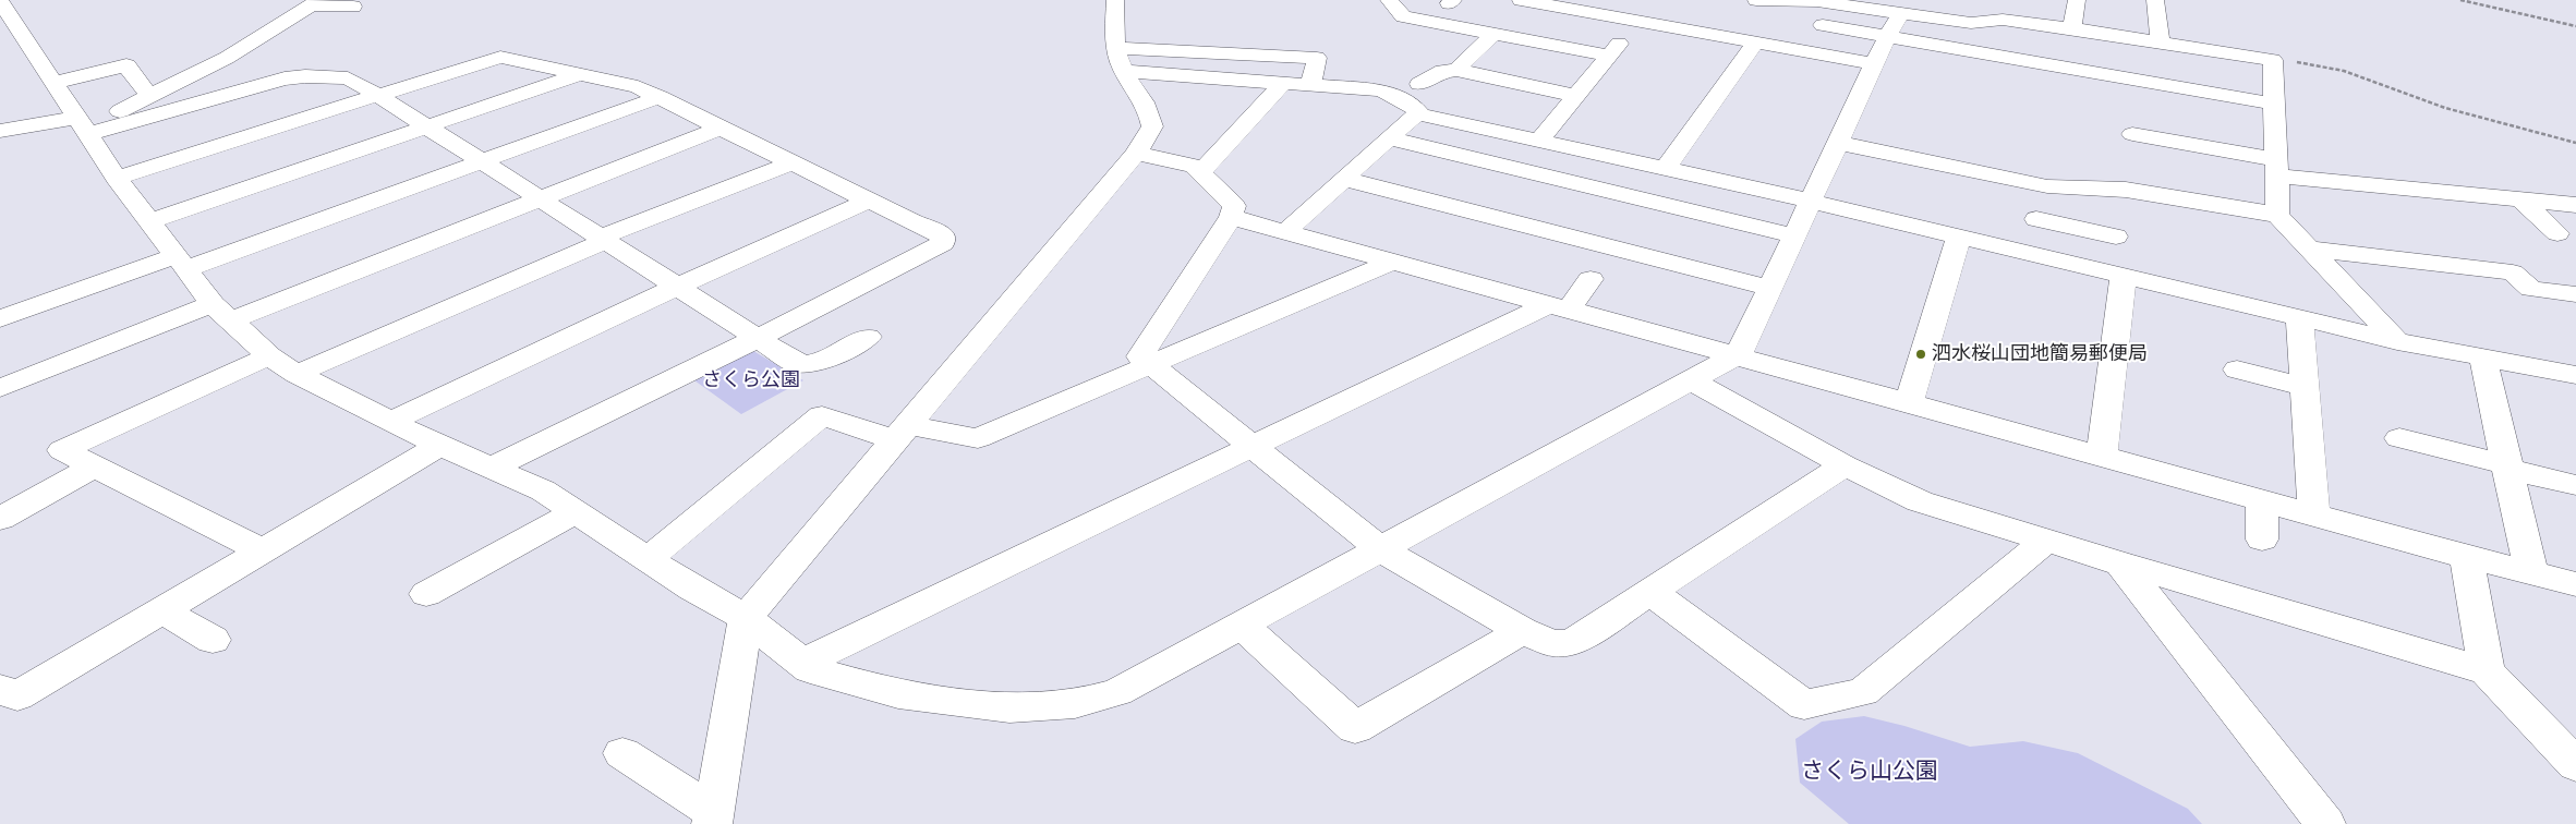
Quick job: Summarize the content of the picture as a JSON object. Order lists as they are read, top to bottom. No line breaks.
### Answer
{"parks":["さくら公園","さくら山公園"],"places":["泗水桜山団地簡易郵便局"]}
